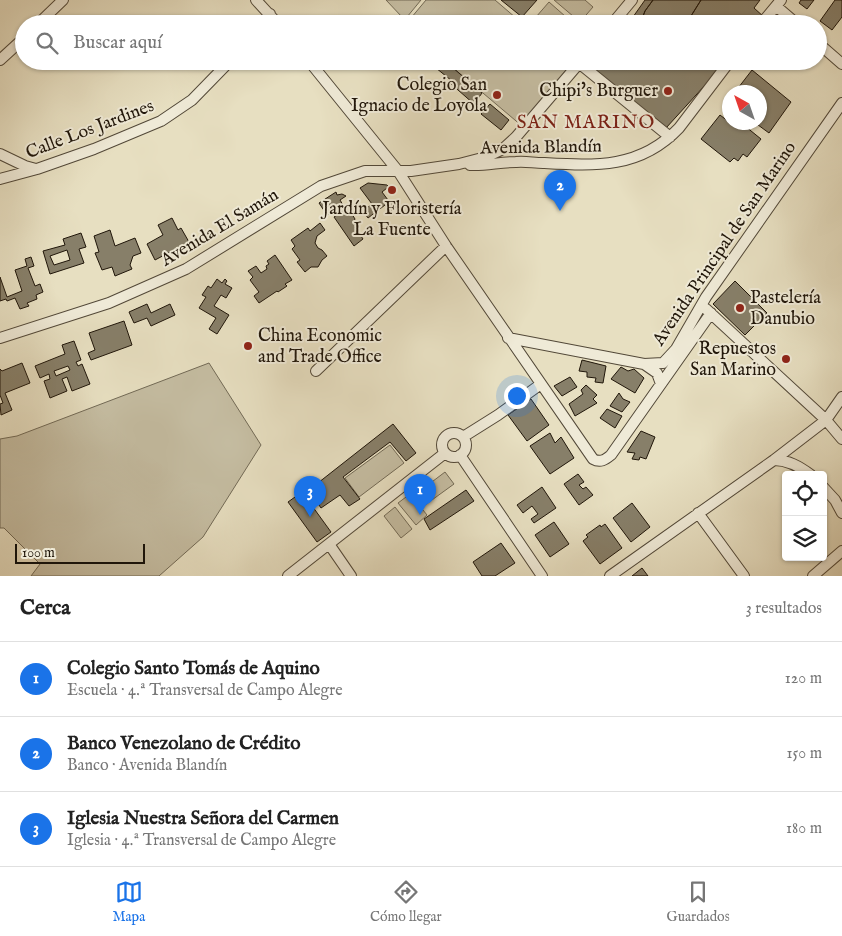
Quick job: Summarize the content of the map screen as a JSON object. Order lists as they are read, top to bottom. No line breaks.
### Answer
{"streets":{"street":["Calle Los Jardines","Avenida Blandín","Avenida El Samán","Avenida Principal de San Marino"]},"crossings":[["Avenida Blandín","Avenida El Samán"],["Avenida El Samán","Avenida Principal de San Marino"]],"districts":["SAN MARINO"],"places":["Chipi's Burguer","Colegio San Ignacio de Loyola","Jardín y Floristería La Fuente","Pastelería Danubio","China Economic and Trade Office","Repuestos San Marino"],"scale_bar":"100 m","north":"top left","page":{"search":"Buscar aquí","pins":["2","1","3"],"scale":"100 m","heading":["Cerca","3 resultados"],"list":[{"mark":"1","name":"Colegio Santo Tomás de Aquino","note":"Escuela · 4.ª Transversal de Campo Alegre","value":"120 m"},{"mark":"2","name":"Banco Venezolano de Crédito","note":"Banco · Avenida Blandín","value":"150 m"},{"mark":"3","name":"Iglesia Nuestra Señora del Carmen","note":"Iglesia · 4.ª Transversal de Campo Alegre","value":"180 m"}],"nav":["Mapa","Cómo llegar","Guardados"]}}
